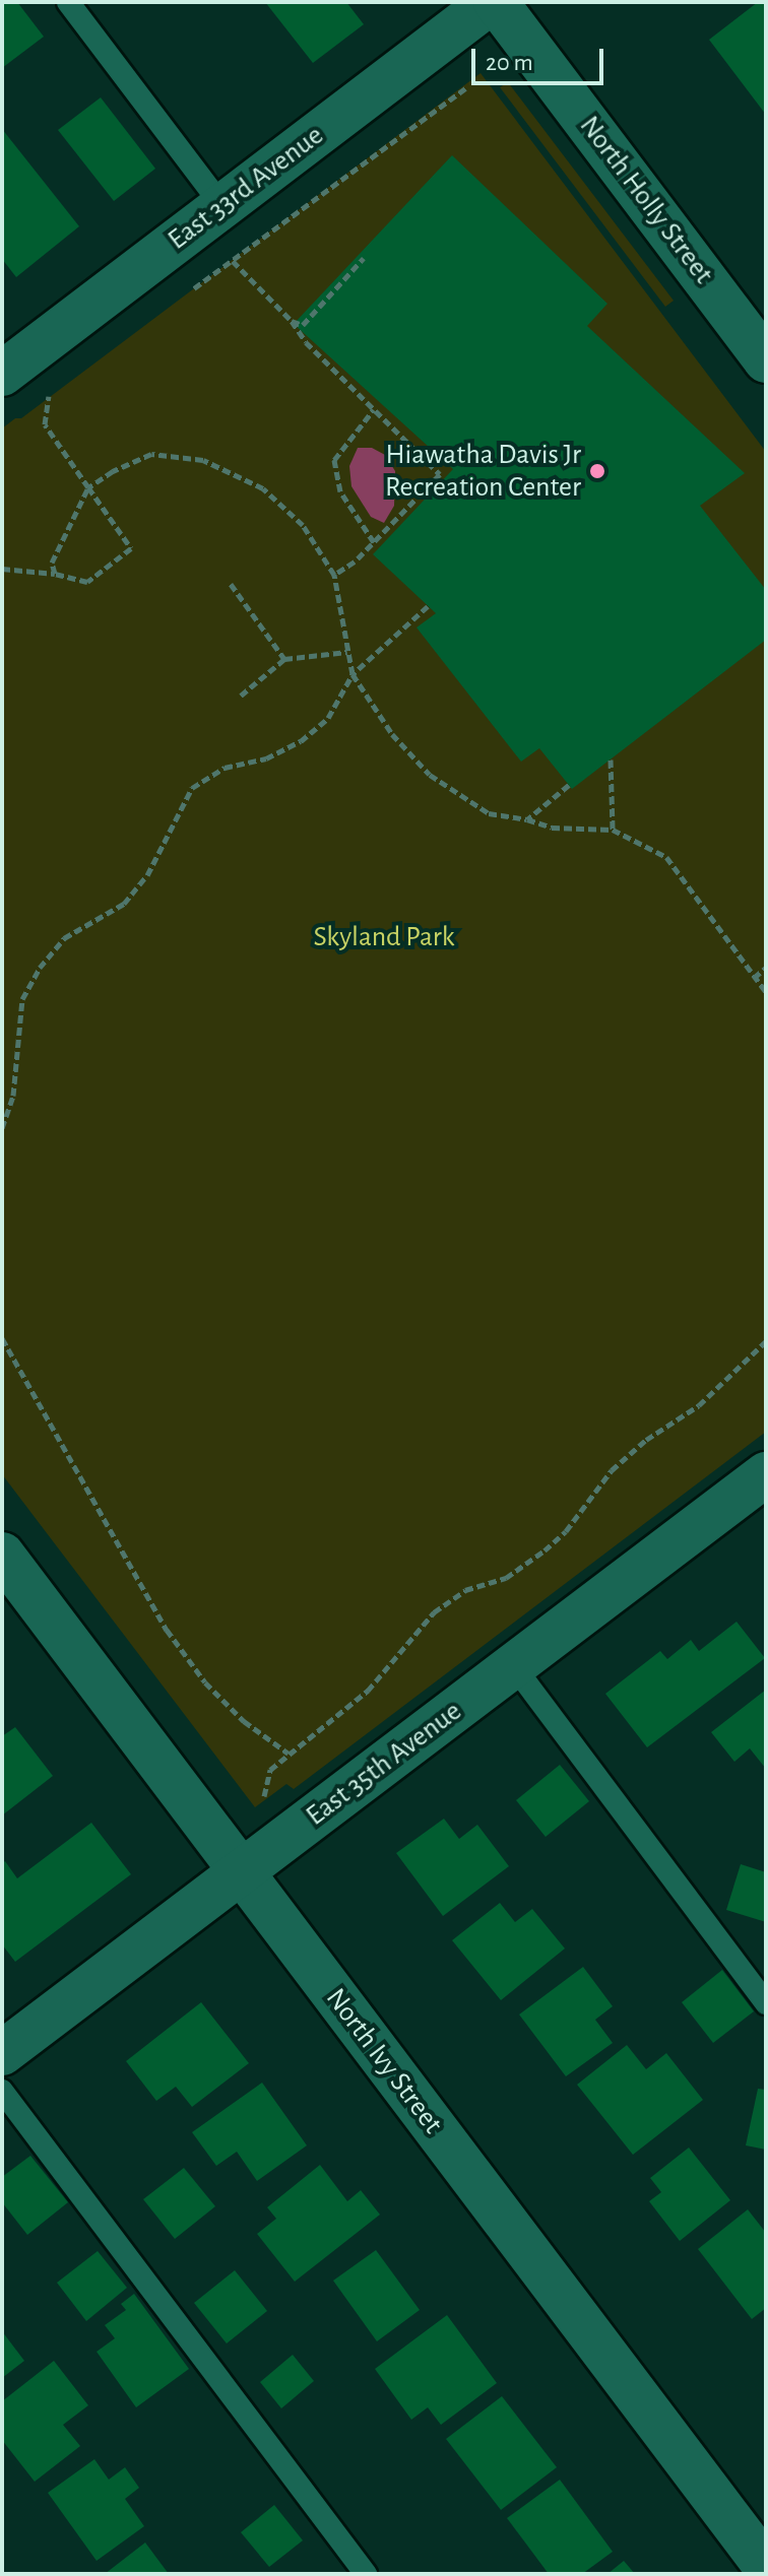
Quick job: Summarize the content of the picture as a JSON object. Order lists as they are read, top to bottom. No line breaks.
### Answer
{"streets":{"street":["East 33rd Avenue","North Holly Street","East 35th Avenue","North Ivy Street"]},"crossings":[["East 33rd Avenue","North Holly Street"],["East 35th Avenue","North Ivy Street"]],"parks":["Skyland Park"],"places":["Hiawatha Davis Jr Recreation Center"],"scale_bar":"20 m"}
